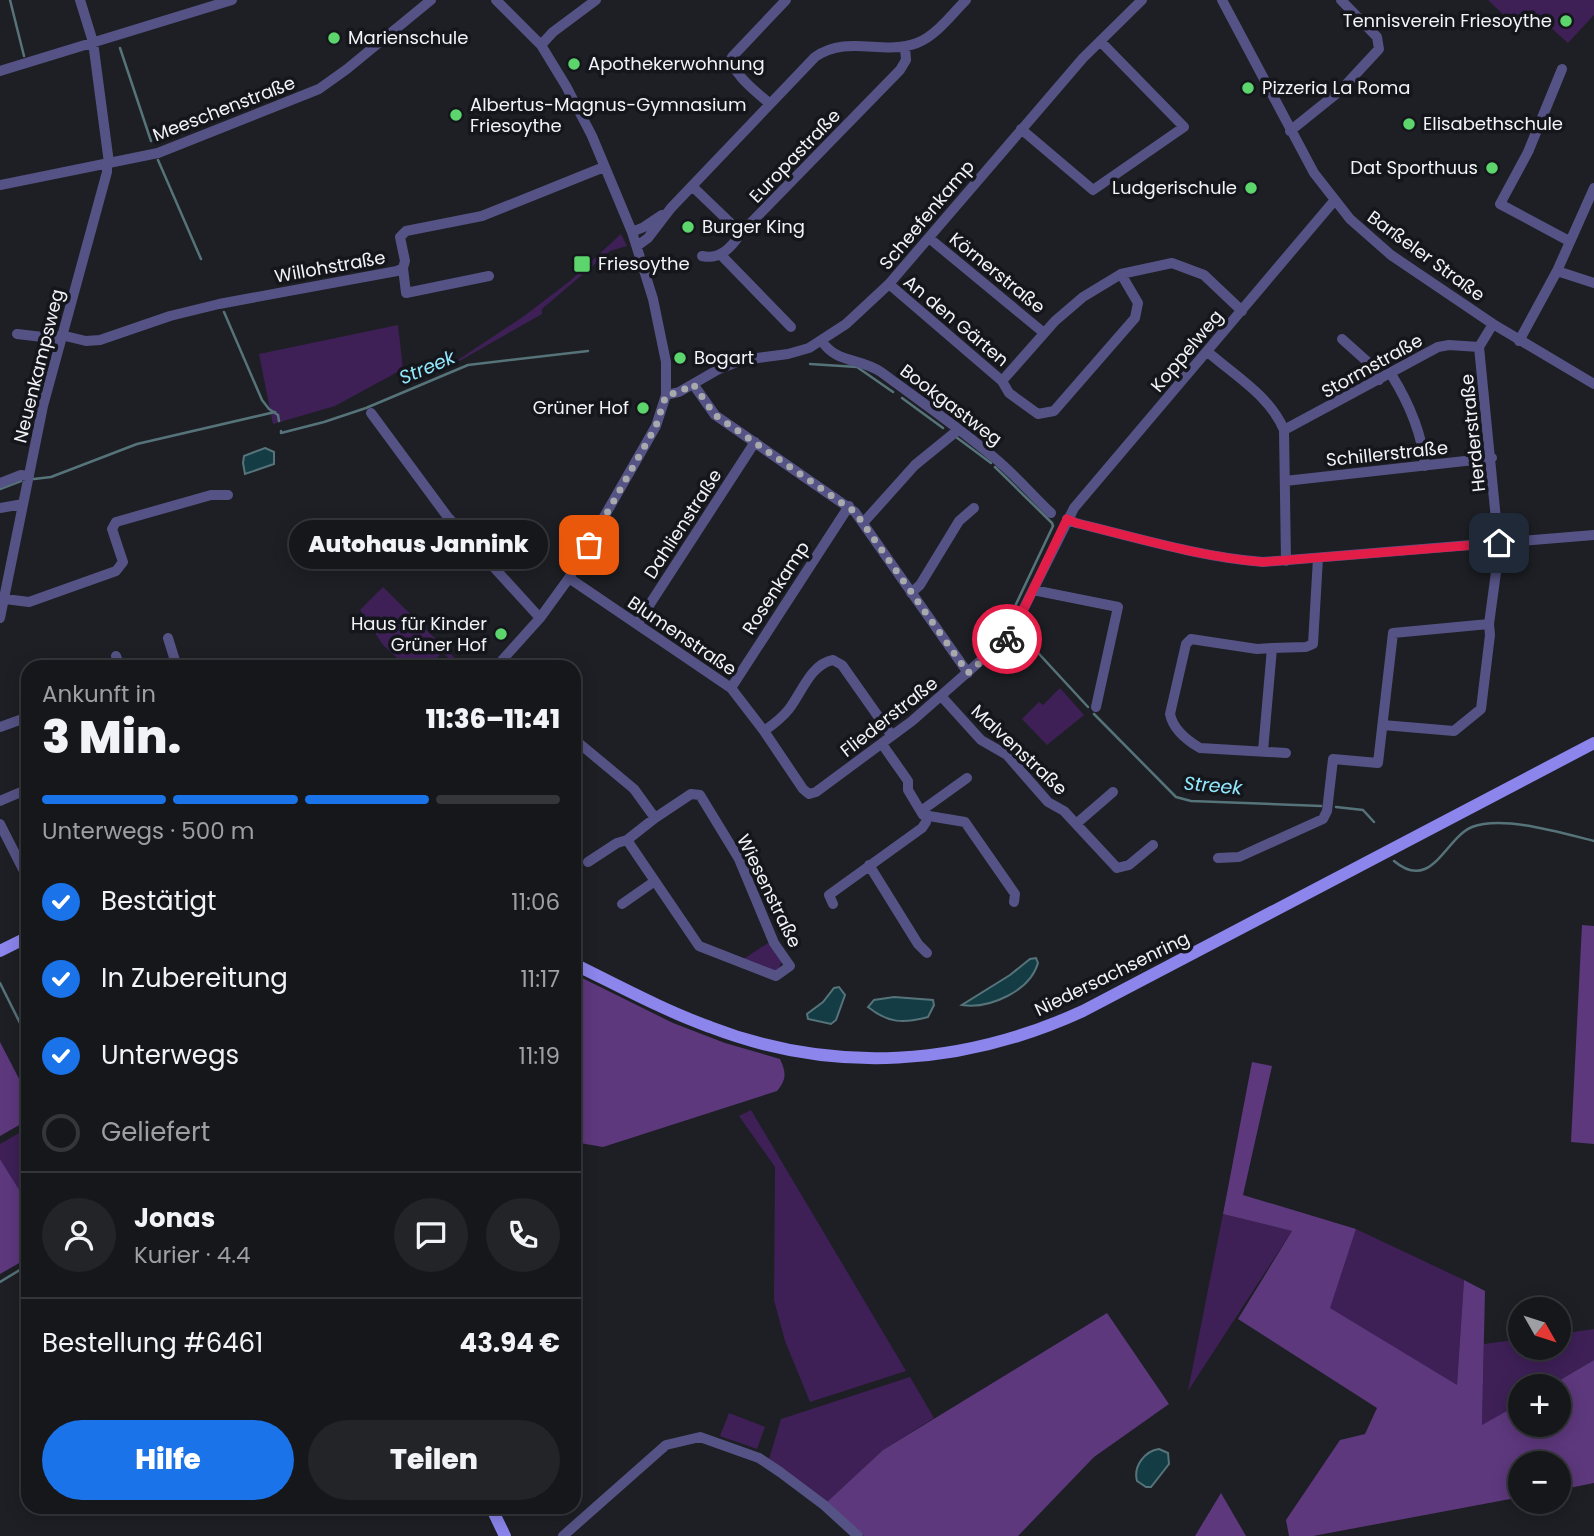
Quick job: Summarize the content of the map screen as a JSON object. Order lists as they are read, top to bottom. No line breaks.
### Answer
{"streets":{"main road":["Niedersachsenring"],"street":["Meeschenstraße","Europastraße","Scheefenkamp","Barßeler Straße","Willohstraße","Körnerstraße","An den Gärten","Koppelweg","Neuenkampsweg","Stormstraße","Bookgastweg","Herderstraße","Schillerstraße","Dahlienstraße","Rosenkamp","Blumenstraße","Fliederstraße","Malvenstraße","Wiesenstraße"]},"crossings":[["Meeschenstraße","Neuenkampsweg"],["Scheefenkamp","Körnerstraße"],["Scheefenkamp","An den Gärten"],["Scheefenkamp","Bookgastweg"],["Barßeler Straße","Koppelweg"],["Barßeler Straße","Herderstraße"],["Willohstraße","Neuenkampsweg"],["Koppelweg","Fliederstraße"],["Stormstraße","Herderstraße"],["Herderstraße","Schillerstraße"],["Dahlienstraße","Blumenstraße"],["Rosenkamp","Blumenstraße"],["Blumenstraße","Fliederstraße"],["Fliederstraße","Malvenstraße"]],"water":["Streek"],"places":{"other":["Tennisverein Friesoythe","Marienschule","Apothekerwohnung","Pizzeria La Roma","Albertus-Magnus-Gymnasium Friesoythe","Elisabethschule","Dat Sporthuus","Ludgerischule","Burger King","Bogart","Grüner Hof","Autohaus Jannink","Haus für Kinder Grüner Hof"],"transit":["Friesoythe"]},"north":"bottom right","page":{"bubble":"Autohaus Jannink","heading":["3 Min.","Ankunft in","11:36–11:41"],"panel":["Jonas","Kurier · 4.4","Bestellung #6461","43.94 €"],"bar":"Unterwegs · 500 m","list":[["Bestätigt","11:06"],["In Zubereitung","11:17"],["Unterwegs","11:19"],"Geliefert"],"map_buttons":["+","−"],"buttons":["Hilfe","Teilen"]}}
